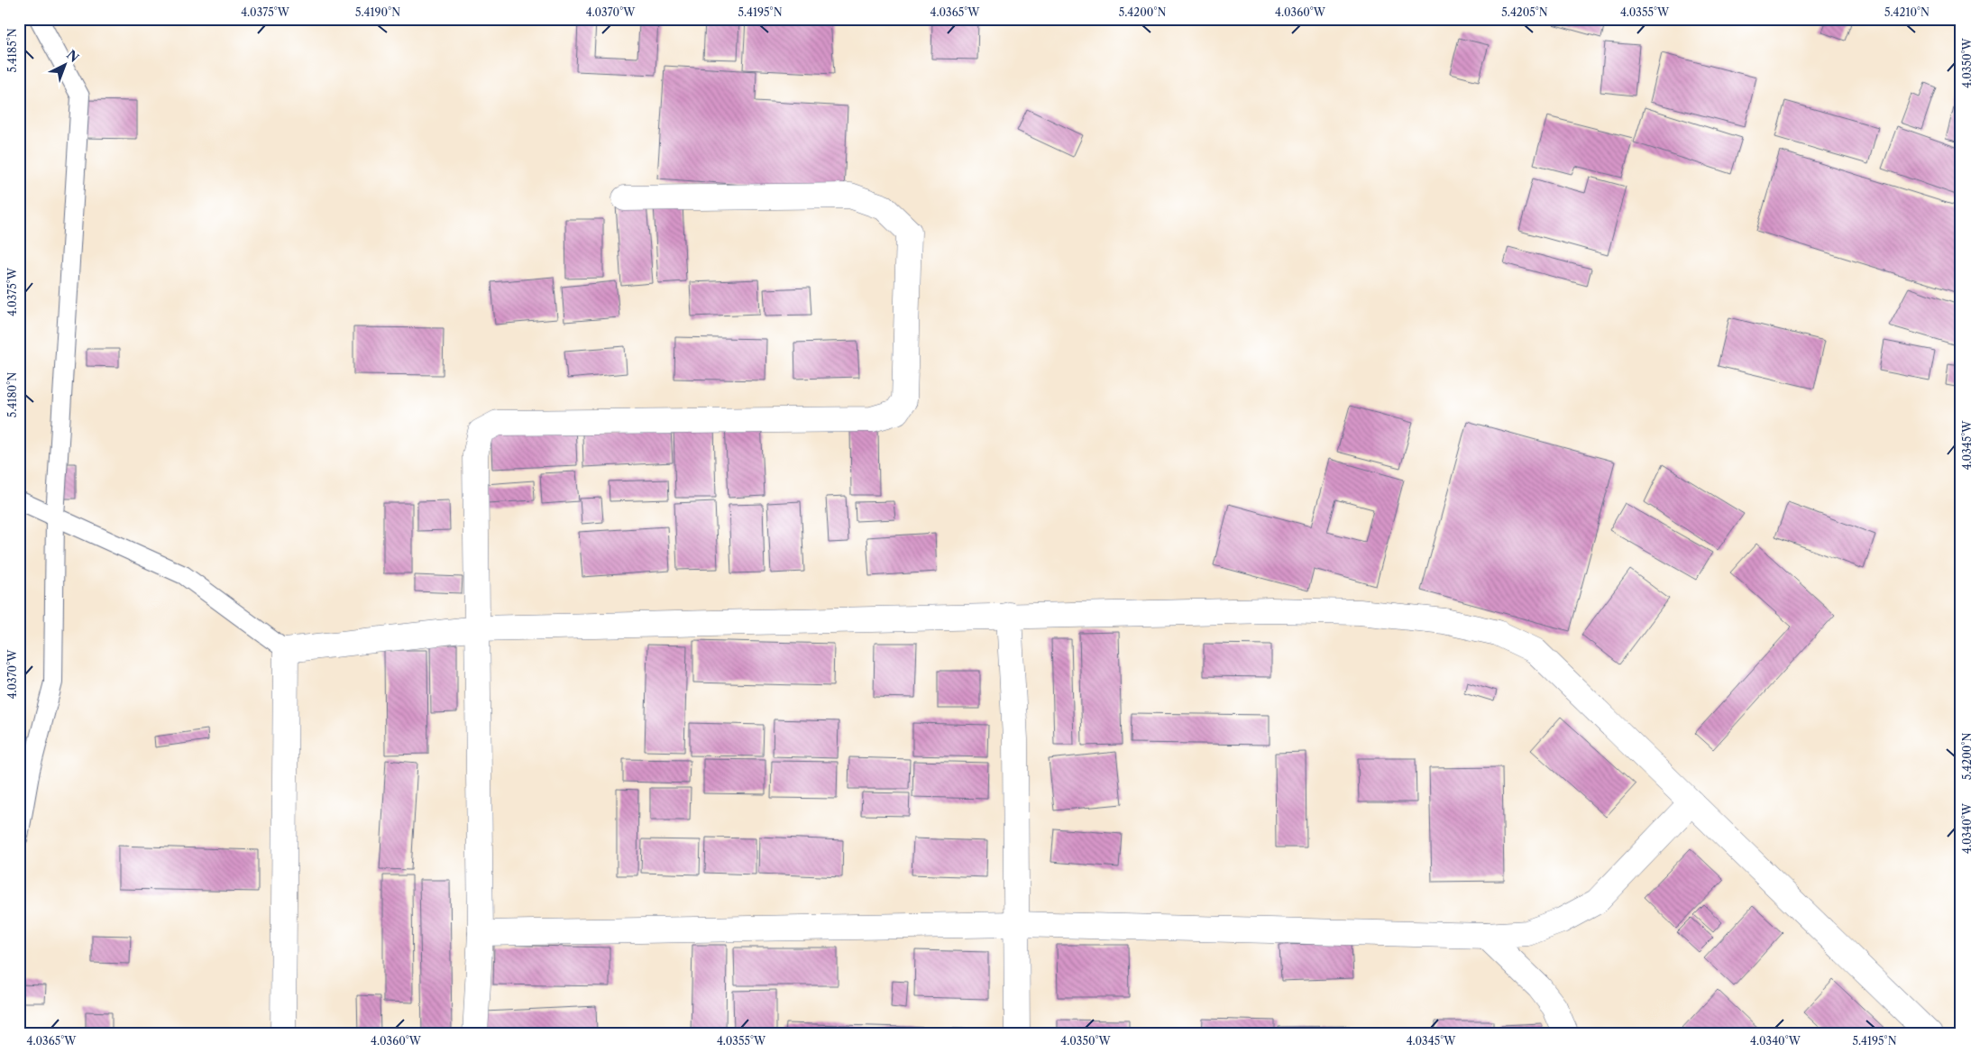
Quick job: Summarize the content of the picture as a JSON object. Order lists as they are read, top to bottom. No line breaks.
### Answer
{"north":"top right","coordinates":["4.0375°W","5.4190°N","4.0370°W","5.4195°N","4.0365°W","5.4200°N","4.0360°W","5.4205°N","4.0355°W","5.4210°N","5.4185°N","4.0350°W","5.4180°N","4.0345°W","4.0340°W"]}
